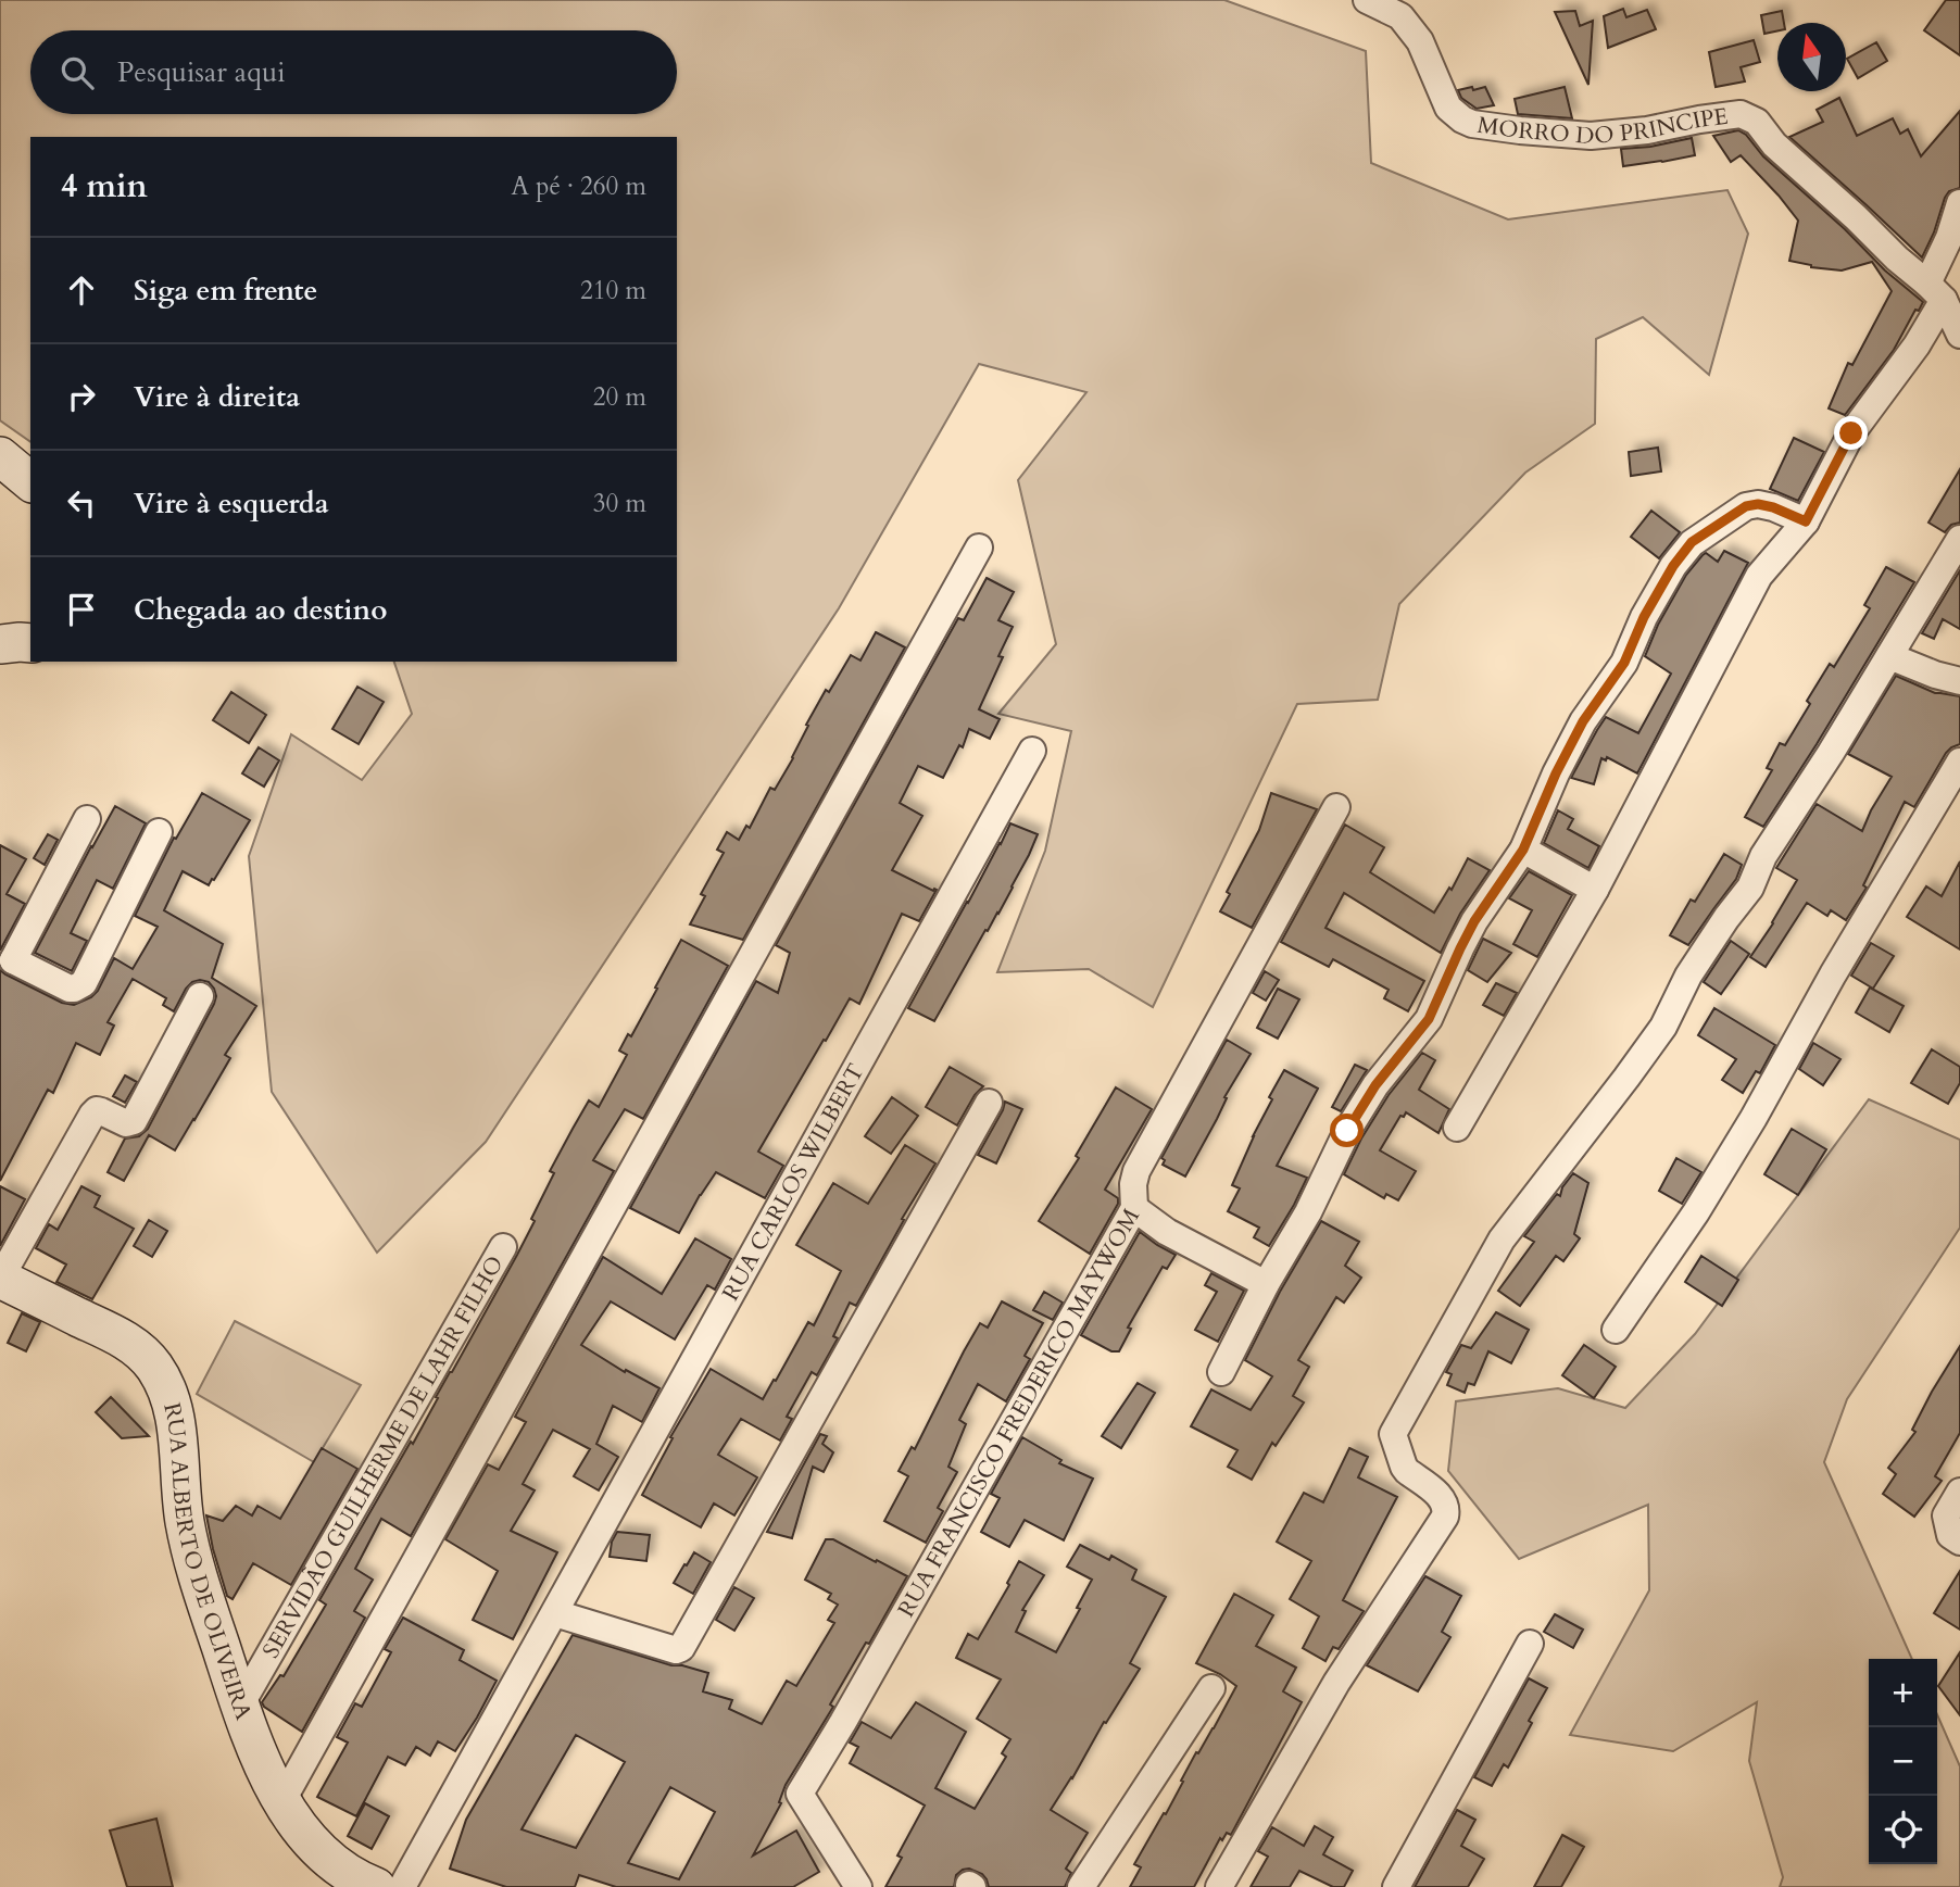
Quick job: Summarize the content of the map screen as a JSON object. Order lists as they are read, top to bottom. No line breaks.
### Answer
{"streets":{"street":["MORRO DO PRINCIPE","RUA CARLOS WILBERT","RUA FRANCISCO FREDERICO MAYWOM","SERVIDÃO GUILHERME DE LAHR FILHO","RUA ALBERTO DE OLIVEIRA"]},"crossings":[["SERVIDÃO GUILHERME DE LAHR FILHO","RUA ALBERTO DE OLIVEIRA"]],"north":"top","page":{"search":"Pesquisar aqui","heading":["4 min","A pé · 260 m"],"list":[["Siga em frente","210 m"],["Vire à direita","20 m"],["Vire à esquerda","30 m"],"Chegada ao destino"],"map_buttons":["+","−"]}}
